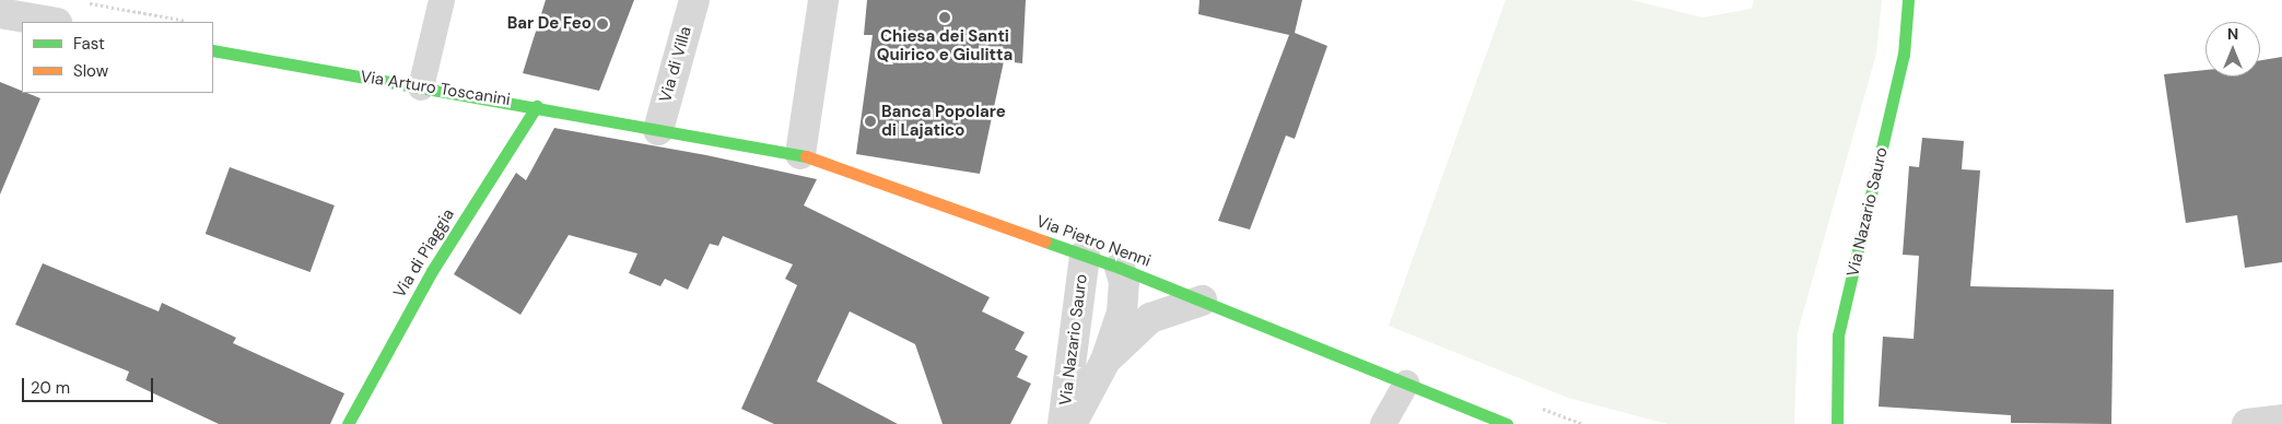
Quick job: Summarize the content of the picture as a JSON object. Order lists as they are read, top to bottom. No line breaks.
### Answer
{"streets":{"street":["Via di Villa","Via Arturo Toscanini","Via Nazario Sauro","Via Pietro Nenni","Via di Piaggia"]},"crossings":[["Via di Villa","Via Arturo Toscanini"],["Via di Villa","Via Pietro Nenni"],["Via Arturo Toscanini","Via Pietro Nenni"],["Via Arturo Toscanini","Via di Piaggia"],["Via Nazario Sauro","Via Pietro Nenni"]],"places":["Chiesa dei Santi Quirico e Giulitta","Bar De Feo","Banca Popolare di Lajatico"],"legend":["Fast","Slow"],"scale_bar":"20 m","north":"top"}
